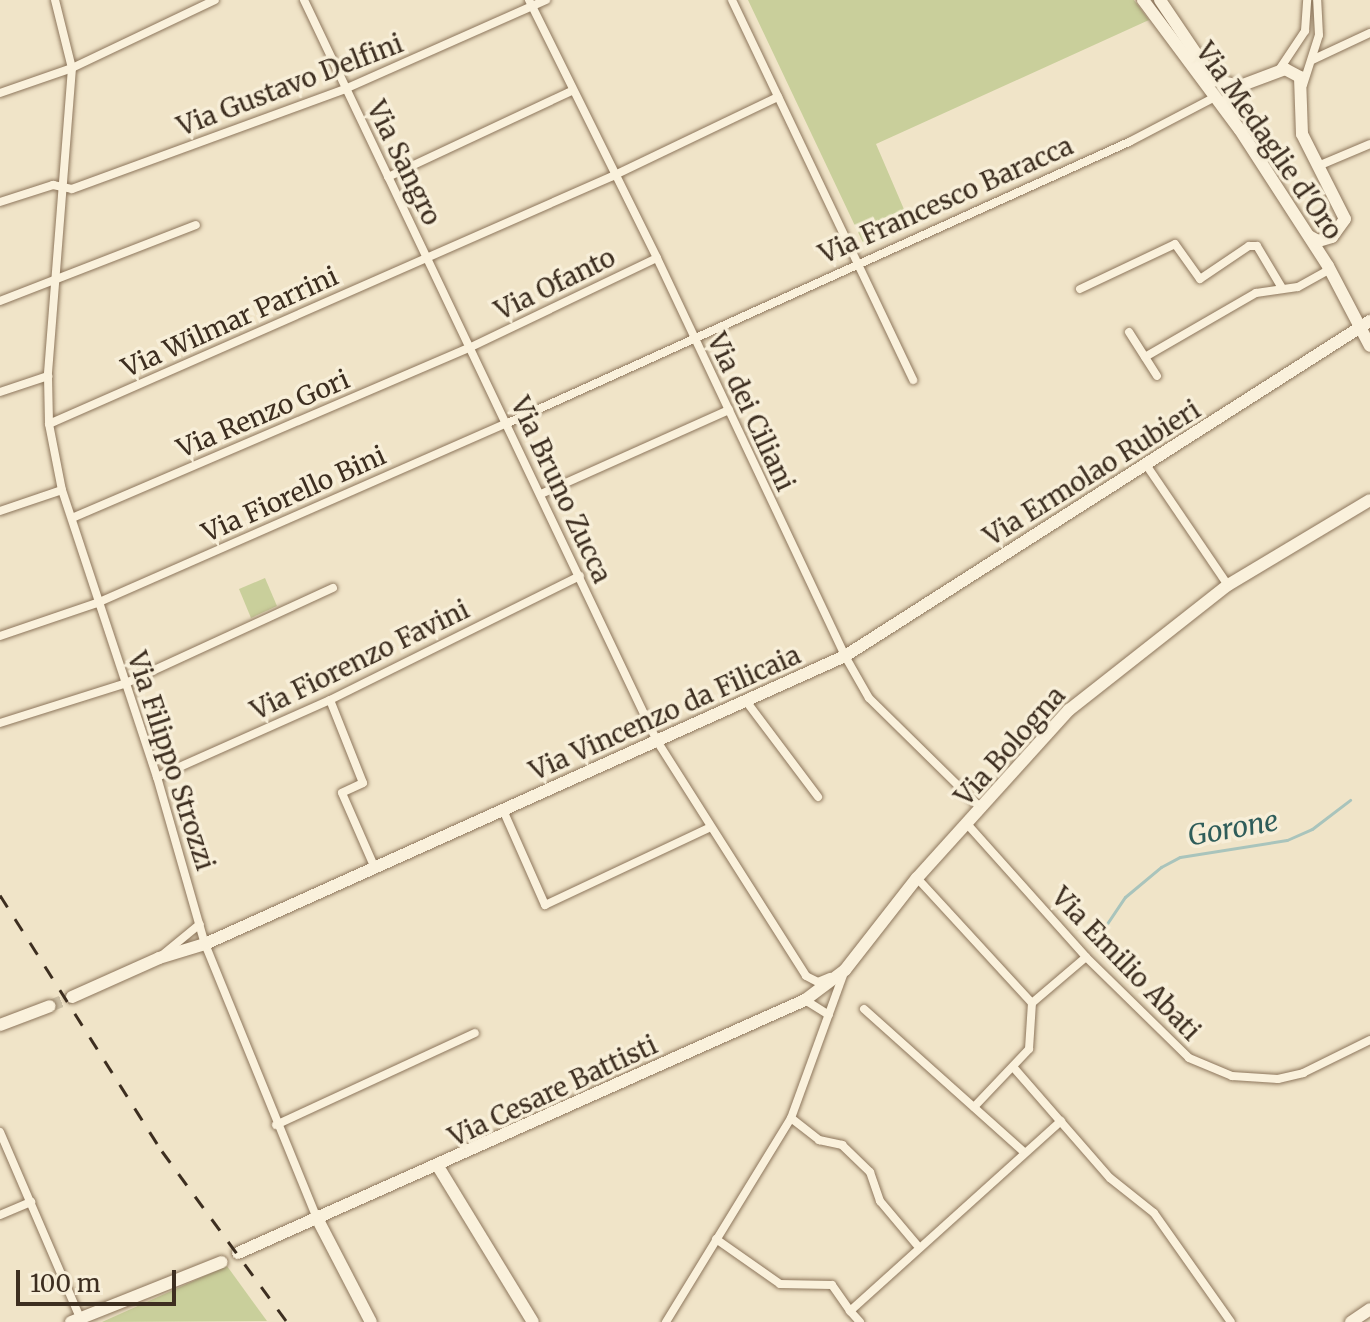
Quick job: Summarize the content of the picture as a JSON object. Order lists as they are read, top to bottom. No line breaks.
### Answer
{"streets":{"street":["Via Gustavo Delfini","Via Medaglie d'Oro","Via Sangro","Via Francesco Baracca","Via Ofanto","Via Wilmar Parrini","Via dei Ciliani","Via Renzo Gori","Via Ermolao Rubieri","Via Bruno Zucca","Via Fiorello Bini","Via Fiorenzo Favini","Via Vincenzo da Filicaia","Via Bologna","Via Filippo Strozzi","Via Emilio Abati","Via Cesare Battisti"]},"crossings":[["Via Gustavo Delfini","Via Sangro"],["Via Gustavo Delfini","Via dei Ciliani"],["Via Gustavo Delfini","Via Filippo Strozzi"],["Via Medaglie d'Oro","Via Francesco Baracca"],["Via Medaglie d'Oro","Via Ermolao Rubieri"],["Via Sangro","Via Wilmar Parrini"],["Via Sangro","Via Bruno Zucca"],["Via Francesco Baracca","Via dei Ciliani"],["Via Francesco Baracca","Via Bruno Zucca"],["Via Francesco Baracca","Via Fiorello Bini"],["Via Ofanto","Via dei Ciliani"],["Via Ofanto","Via Renzo Gori"],["Via Ofanto","Via Bruno Zucca"],["Via Wilmar Parrini","Via dei Ciliani"],["Via Wilmar Parrini","Via Bruno Zucca"],["Via Wilmar Parrini","Via Filippo Strozzi"],["Via dei Ciliani","Via Ermolao Rubieri"],["Via dei Ciliani","Via Vincenzo da Filicaia"],["Via dei Ciliani","Via Bologna"],["Via Renzo Gori","Via Bruno Zucca"],["Via Renzo Gori","Via Filippo Strozzi"],["Via Ermolao Rubieri","Via Vincenzo da Filicaia"],["Via Bruno Zucca","Via Fiorello Bini"],["Via Bruno Zucca","Via Fiorenzo Favini"],["Via Bruno Zucca","Via Vincenzo da Filicaia"],["Via Bruno Zucca","Via Bologna"],["Via Bruno Zucca","Via Cesare Battisti"],["Via Fiorello Bini","Via Filippo Strozzi"],["Via Fiorenzo Favini","Via Filippo Strozzi"],["Via Vincenzo da Filicaia","Via Filippo Strozzi"],["Via Bologna","Via Emilio Abati"],["Via Bologna","Via Cesare Battisti"],["Via Filippo Strozzi","Via Cesare Battisti"]],"water":["Gorone"],"scale_bar":"100 m"}
